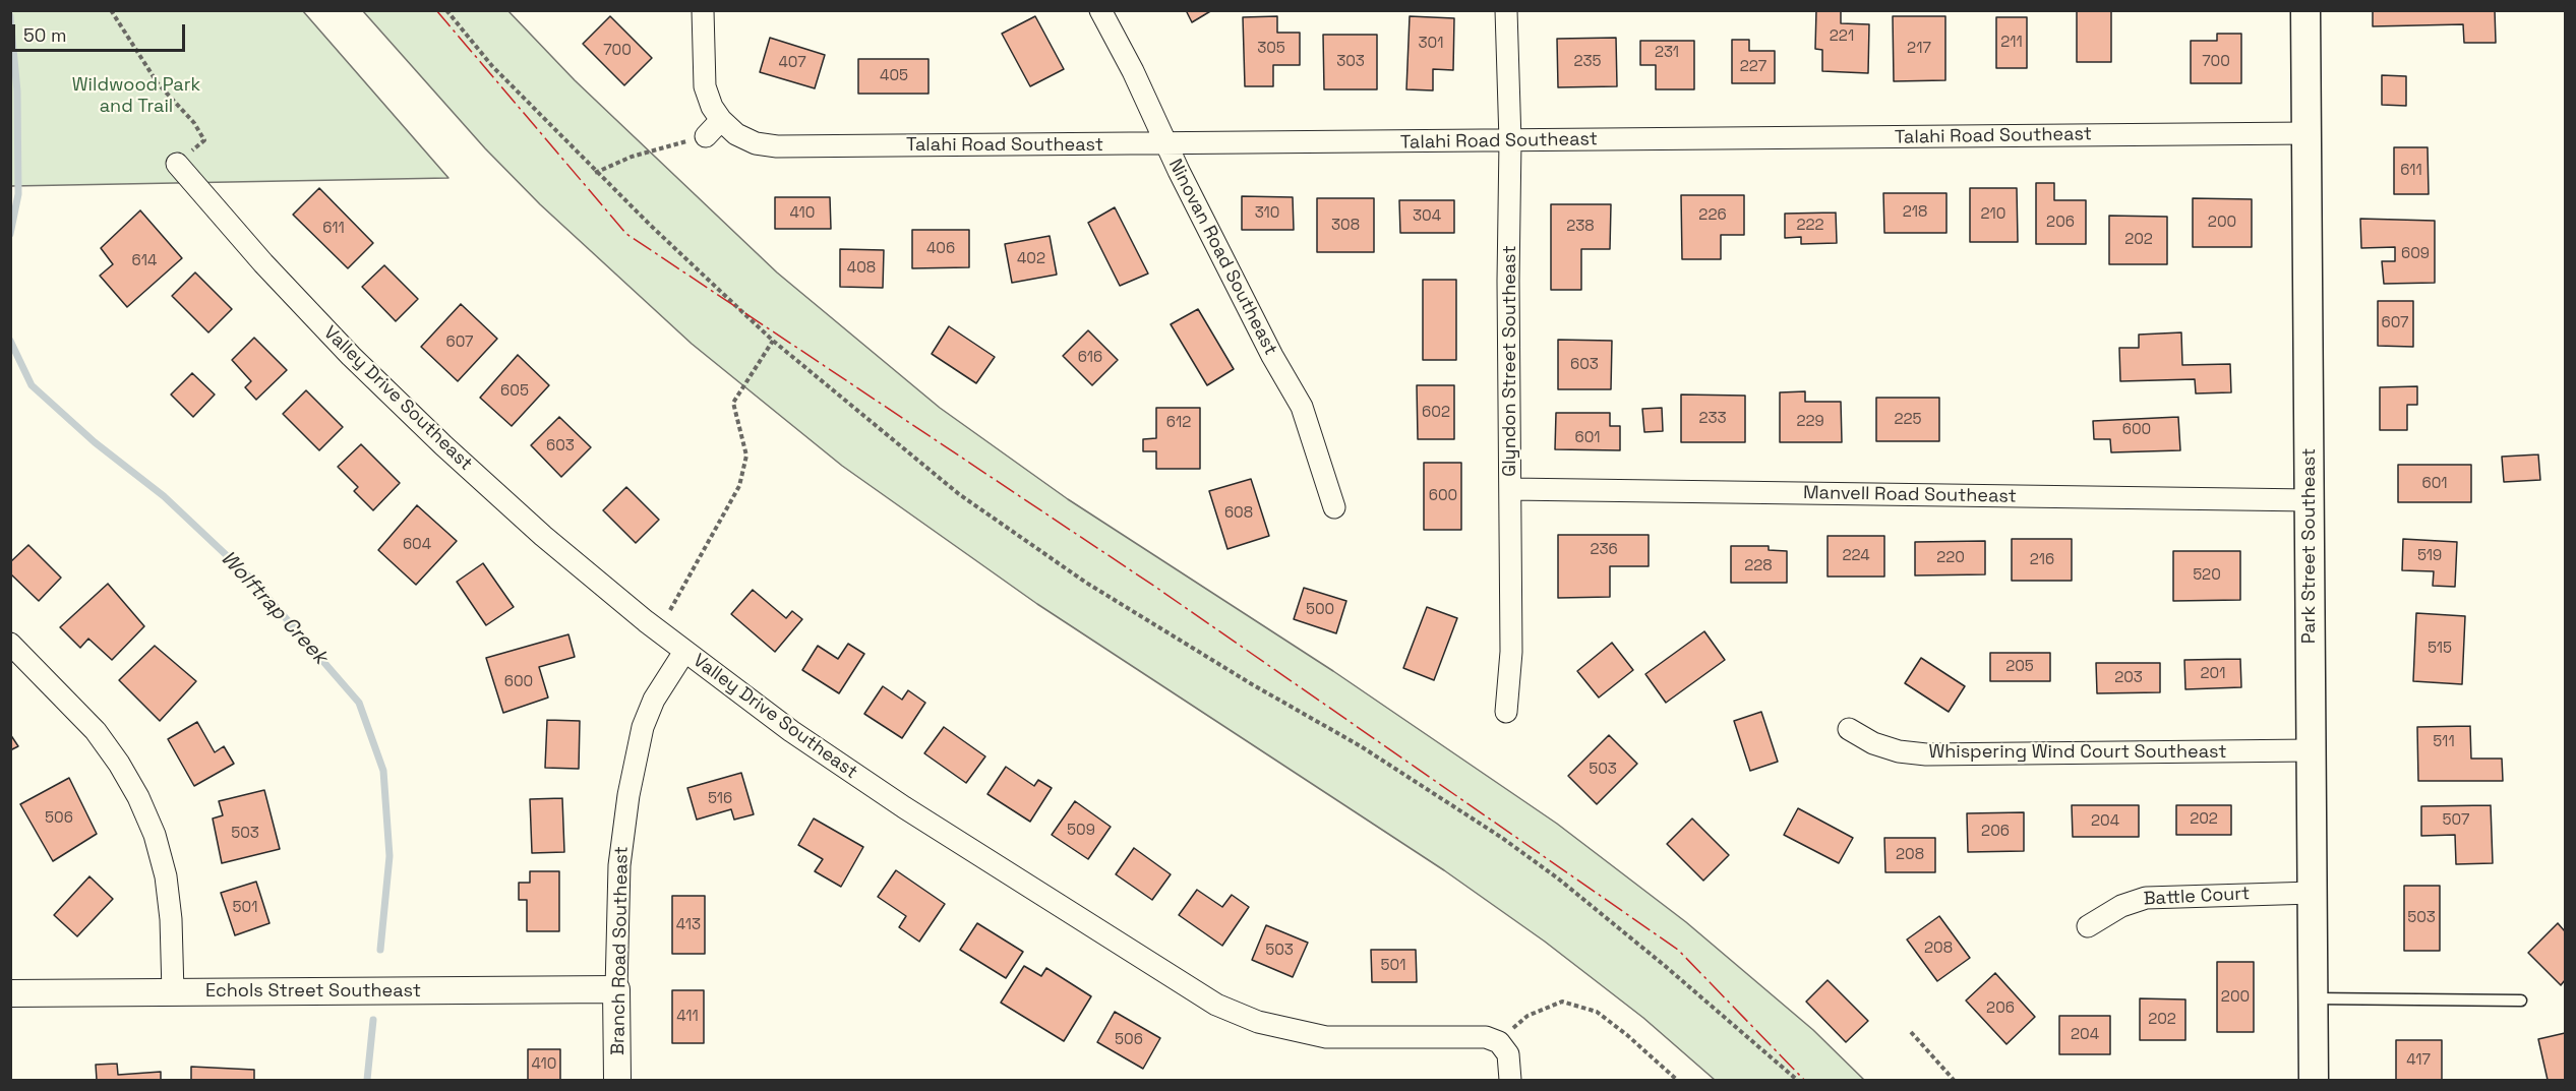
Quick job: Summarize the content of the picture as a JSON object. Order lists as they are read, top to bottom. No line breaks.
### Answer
{"streets":{"main road":["Park Street Southeast"],"street":["Talahi Road Southeast","Ninovan Road Southeast","Glyndon Street Southeast","Valley Drive Southeast","Manvell Road Southeast","Whispering Wind Court Southeast","Battle Court","Branch Road Southeast","Echols Street Southeast"]},"crossings":[["Talahi Road Southeast","Ninovan Road Southeast"],["Talahi Road Southeast","Glyndon Street Southeast"],["Talahi Road Southeast","Park Street Southeast"],["Glyndon Street Southeast","Manvell Road Southeast"],["Valley Drive Southeast","Branch Road Southeast"],["Manvell Road Southeast","Park Street Southeast"],["Park Street Southeast","Whispering Wind Court Southeast"],["Park Street Southeast","Battle Court"],["Branch Road Southeast","Echols Street Southeast"]],"water":["Wolftrap Creek"],"parks":["Wildwood Park and Trail"],"house_numbers":["221","211","301","305","217","700","231","303","235","700","407","227","405","611","218","410","310","210","226","304","206","200","308","222","238","611","202","406","609","402","614","408","607","607","616","603","605","602","233","225","229","612","600","601","603","601","600","608","604","236","224","519","220","216","228","520","500","515","205","201","203","600","511","503","516","506","202","507","204","509","206","503","208","501","503","413","208","503","501","200","206","411","202","204","506","417","410"],"scale_bar":"50 m"}
